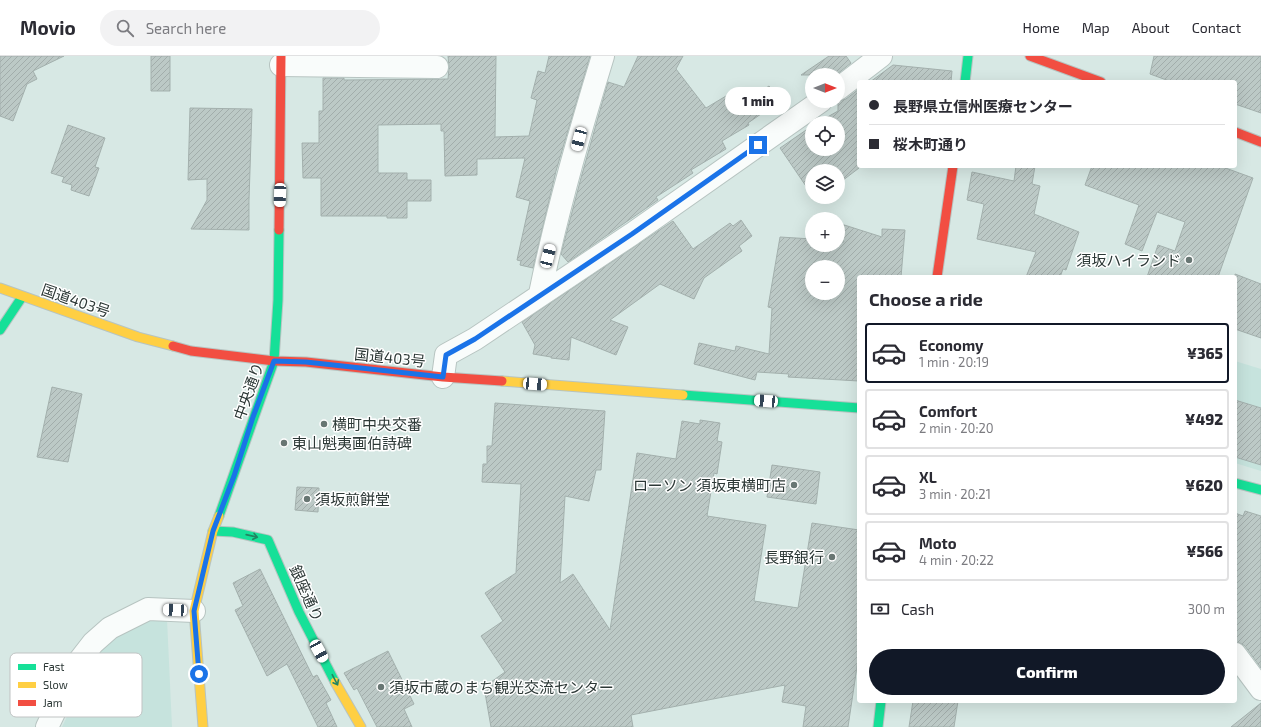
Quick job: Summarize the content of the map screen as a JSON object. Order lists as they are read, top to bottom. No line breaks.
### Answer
{"streets":{"main road":["国道403号","中央通り","銀座通り"]},"crossings":[["国道403号","中央通り"],["中央通り","銀座通り"]],"one_way":["銀座通り"],"places":["須坂ハイランド","横町中央交番","東山魁夷画伯詩碑","ローソン 須坂東横町店","須坂煎餅堂","長野銀行","須坂市蔵のまち観光交流センター"],"legend":["Fast","Slow","Jam"],"north":"right","page":{"header":"Movio","search":"Search here","nav":["Home","Map","About","Contact"],"map_buttons":["+","−"],"banner":["長野県立信州医療センター","桜木町通り"],"bubble":"1 min","heading":"Choose a ride","list":[{"name":"Economy","note":"1 min · 20:19","value":"¥365"},{"name":"Comfort","note":"2 min · 20:20","value":"¥492"},{"name":"XL","note":"3 min · 20:21","value":"¥620"},{"name":"Moto","note":"4 min · 20:22","value":"¥566"}],"pay":["Cash","300 m"],"buttons":"Confirm"}}
